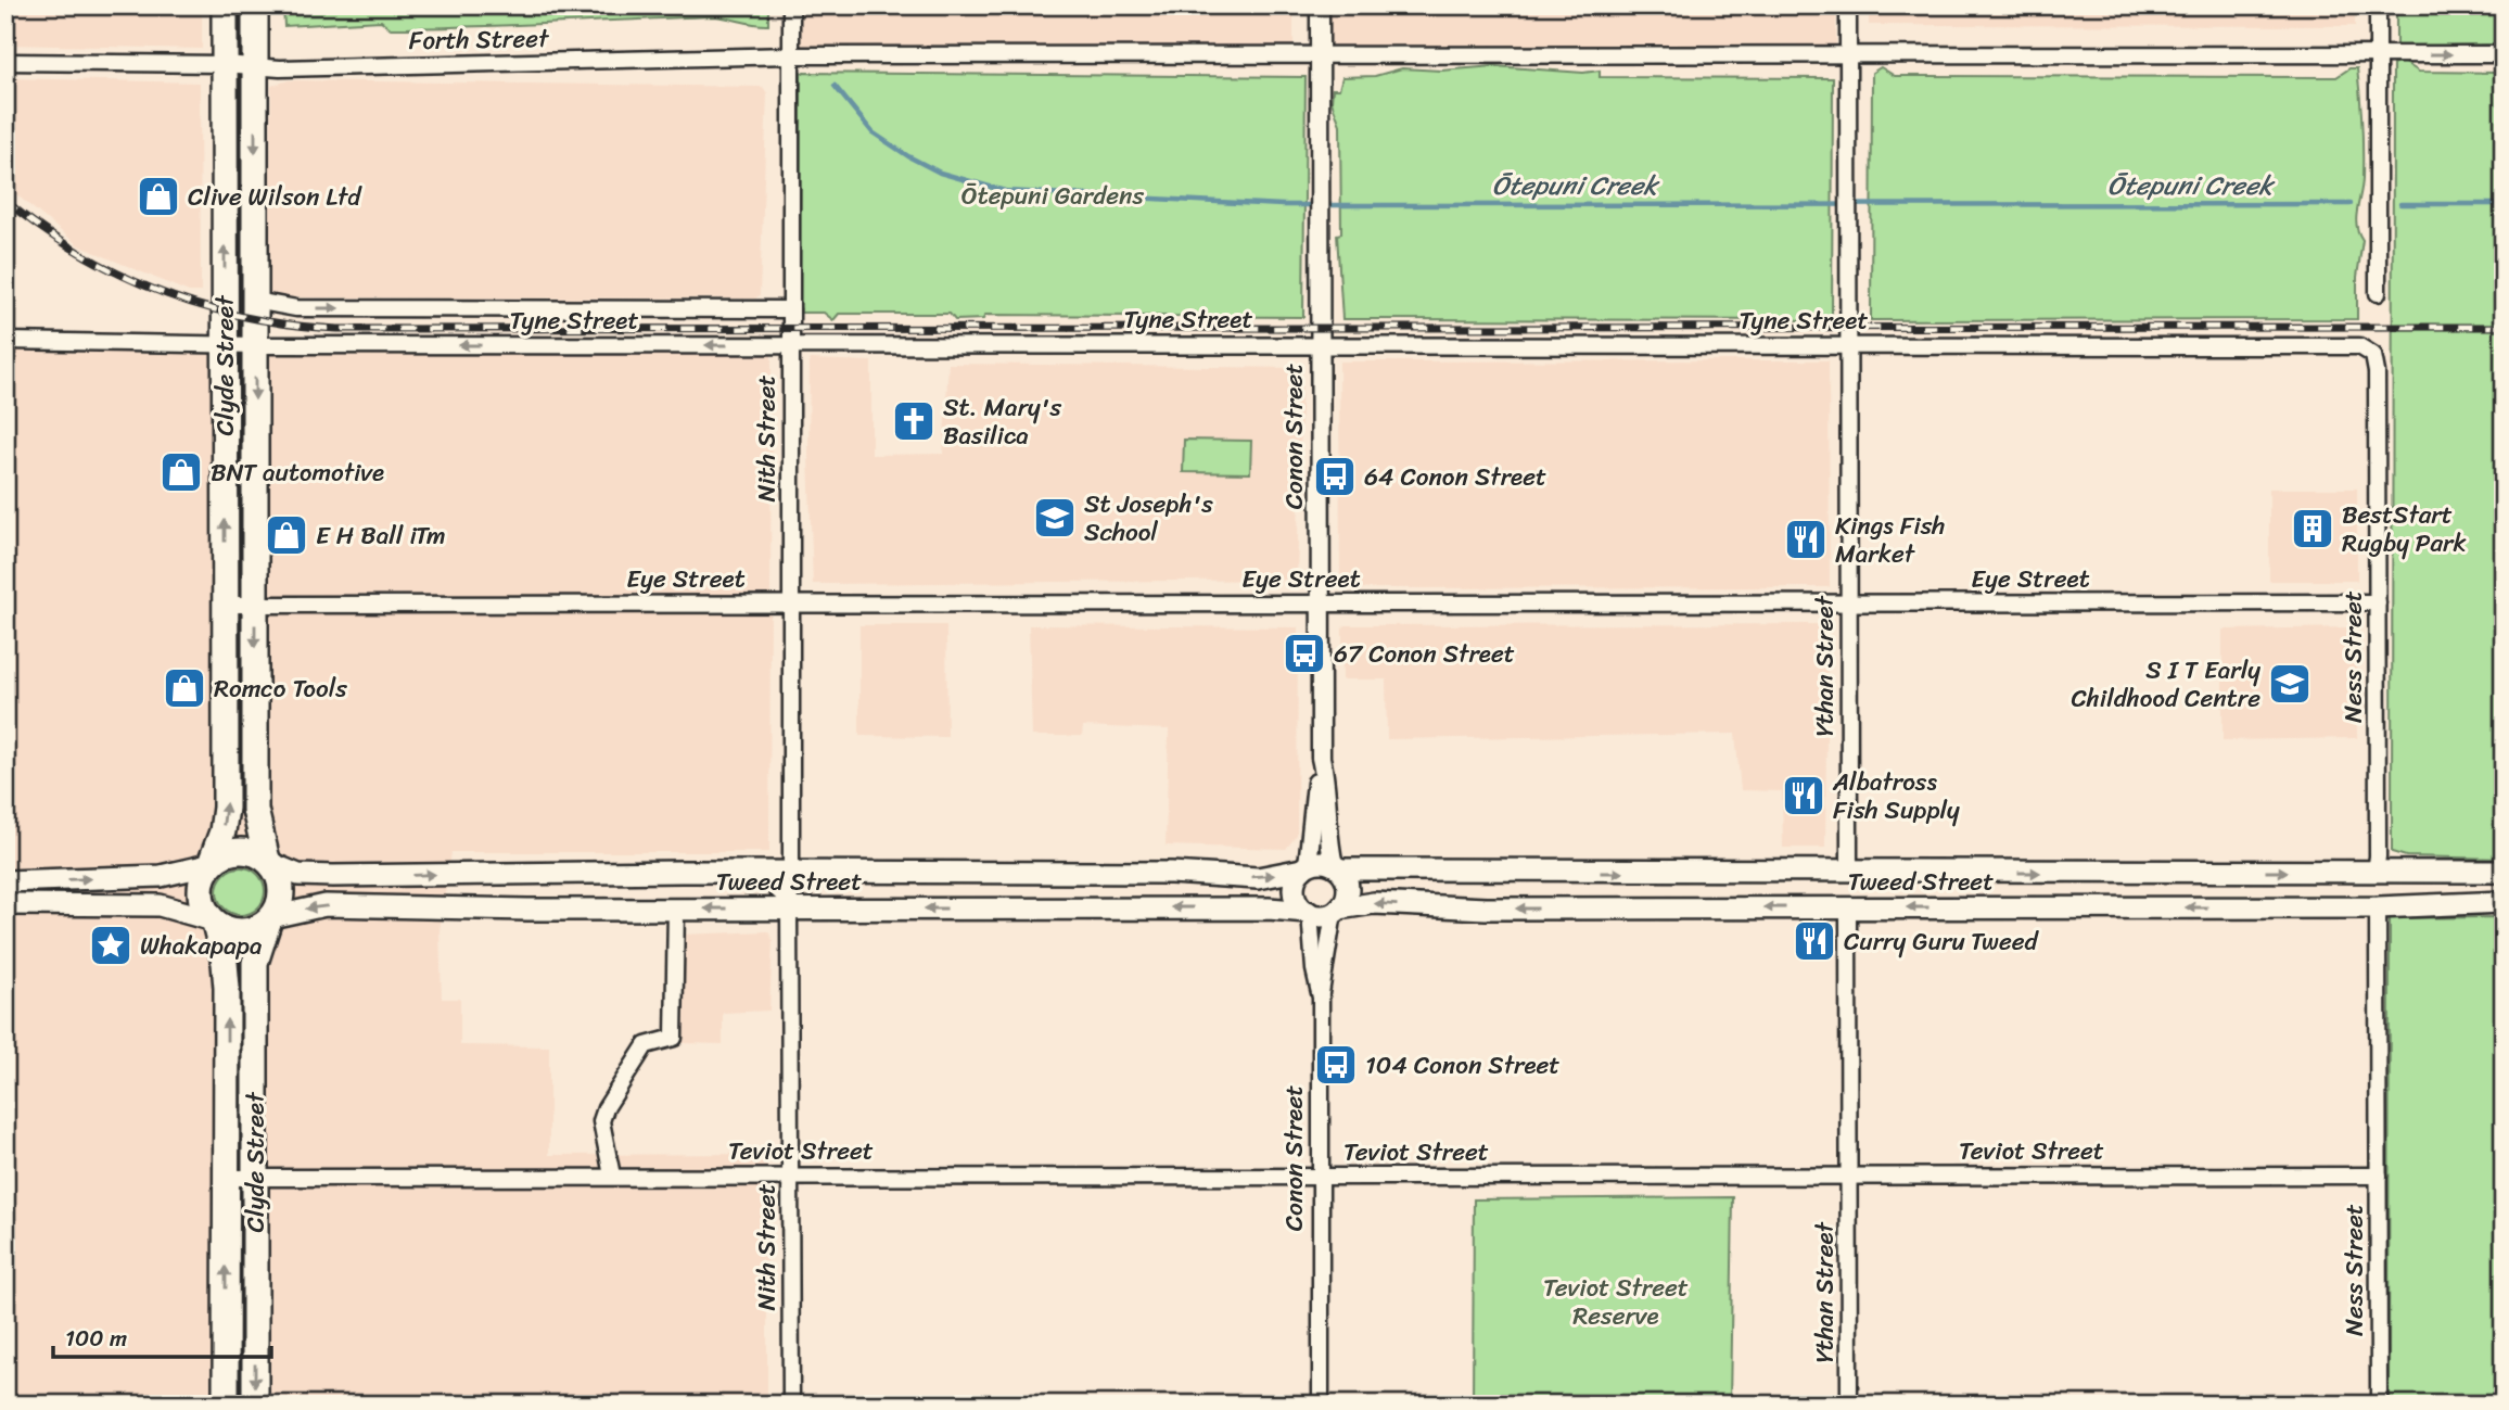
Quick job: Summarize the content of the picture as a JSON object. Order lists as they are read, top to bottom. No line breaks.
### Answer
{"streets":{"highway":["Clyde Street"],"main road":["Conon Street","Tweed Street"],"street":["Forth Street","Tyne Street","Nith Street","Eye Street","Ness Street","Ythan Street","Teviot Street"]},"crossings":[["Forth Street","Clyde Street"],["Forth Street","Conon Street"],["Forth Street","Nith Street"],["Forth Street","Ythan Street"],["Tyne Street","Clyde Street"],["Tyne Street","Conon Street"],["Tyne Street","Nith Street"],["Tyne Street","Ness Street"],["Tyne Street","Ythan Street"],["Clyde Street","Eye Street"],["Clyde Street","Tweed Street"],["Clyde Street","Teviot Street"],["Conon Street","Eye Street"],["Conon Street","Tweed Street"],["Conon Street","Teviot Street"],["Nith Street","Eye Street"],["Nith Street","Tweed Street"],["Nith Street","Teviot Street"],["Eye Street","Ness Street"],["Eye Street","Ythan Street"],["Ness Street","Tweed Street"],["Ness Street","Teviot Street"],["Ythan Street","Tweed Street"],["Ythan Street","Teviot Street"]],"water":["Ōtepuni Creek"],"parks":["Ōtepuni Gardens","Teviot Street Reserve"],"places":{"shop":["Clive Wilson Ltd","BNT automotive","E H Ball iTm","Romco Tools"],"church":["St. Mary's Basilica"],"bus stop":["64 Conon Street","67 Conon Street","104 Conon Street"],"school or university":["St Joseph's School","S I T Early Childhood Centre"],"building":["BestStart Rugby Park"],"restaurant":["Kings Fish Market","Albatross Fish Supply","Curry Guru Tweed"],"place":["Whakapapa"]},"scale_bar":"100 m"}
